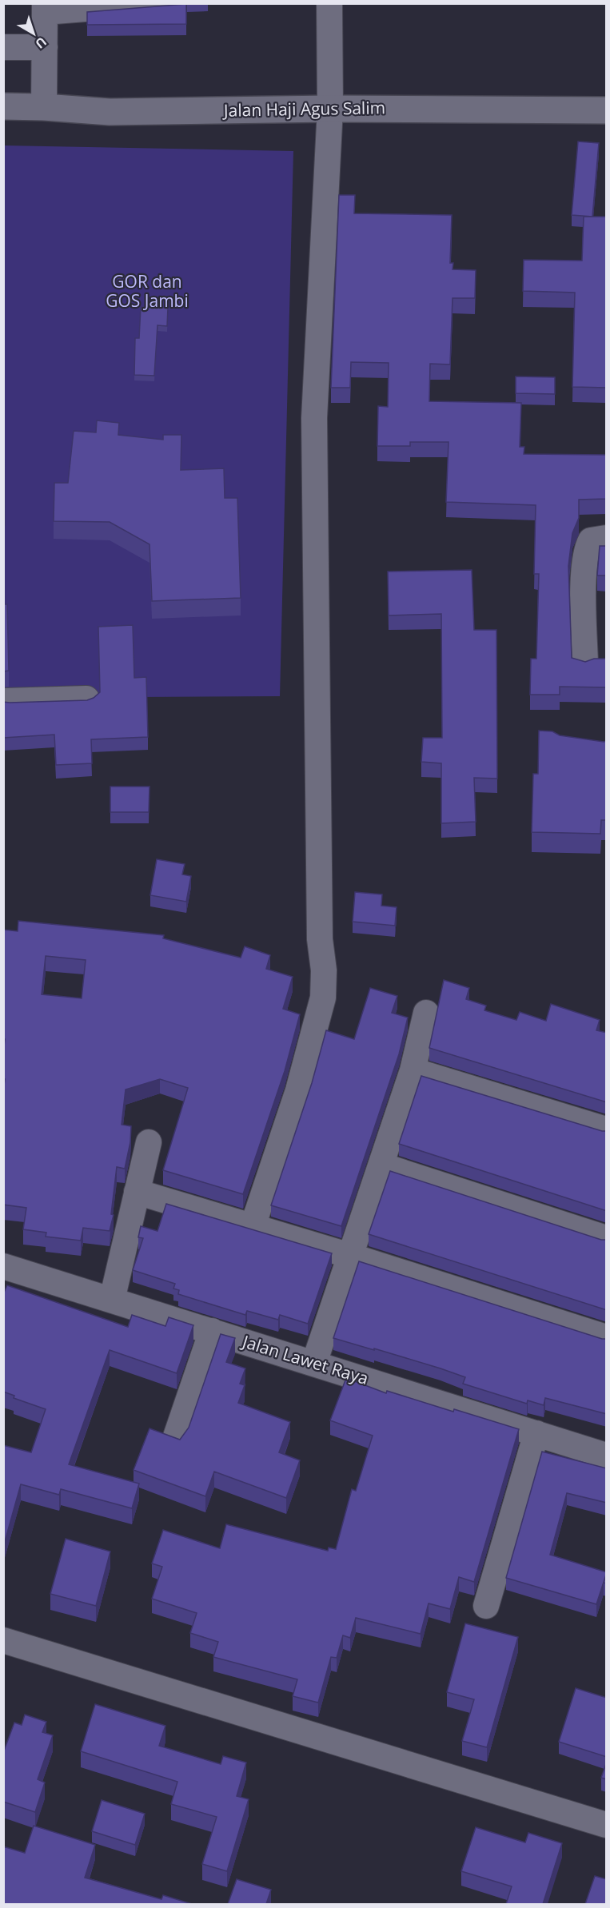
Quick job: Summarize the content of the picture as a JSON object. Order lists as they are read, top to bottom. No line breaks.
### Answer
{"streets":{"main road":["Jalan Haji Agus Salim"],"street":["Jalan Lawet Raya"]},"parks":["GOR dan GOS Jambi"],"north":"bottom right"}
